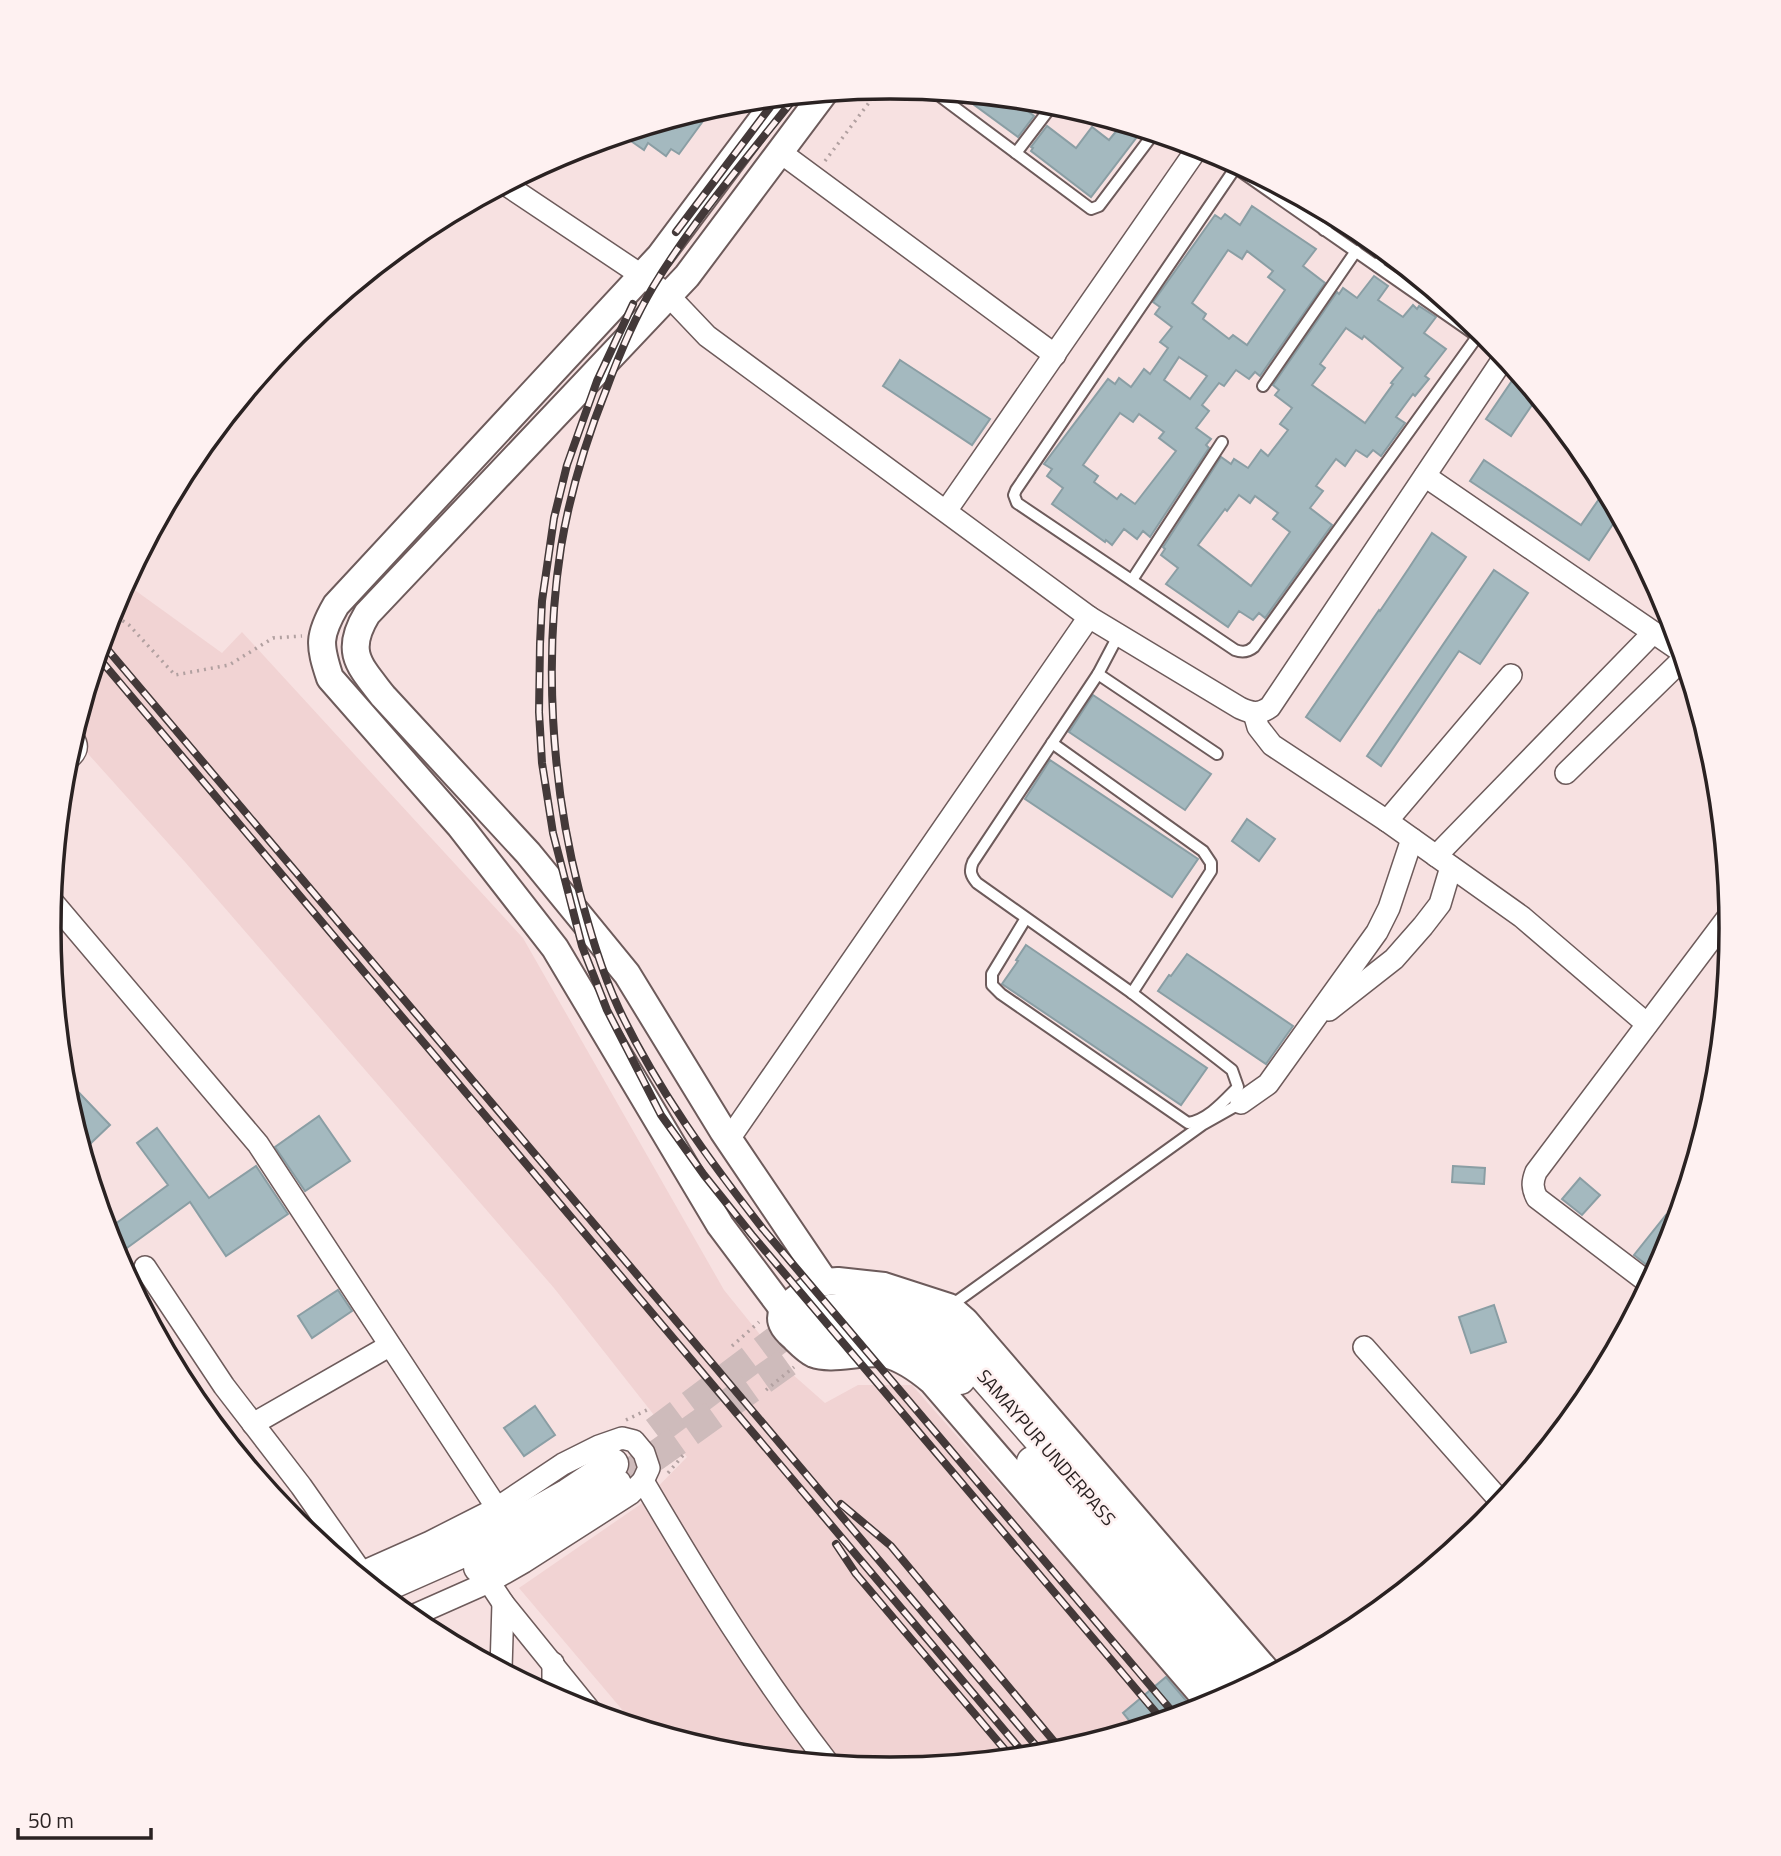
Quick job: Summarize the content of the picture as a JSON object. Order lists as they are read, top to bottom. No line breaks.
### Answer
{"streets":{"main road":["SAMAYPUR UNDERPASS"]},"scale_bar":"50 m"}
